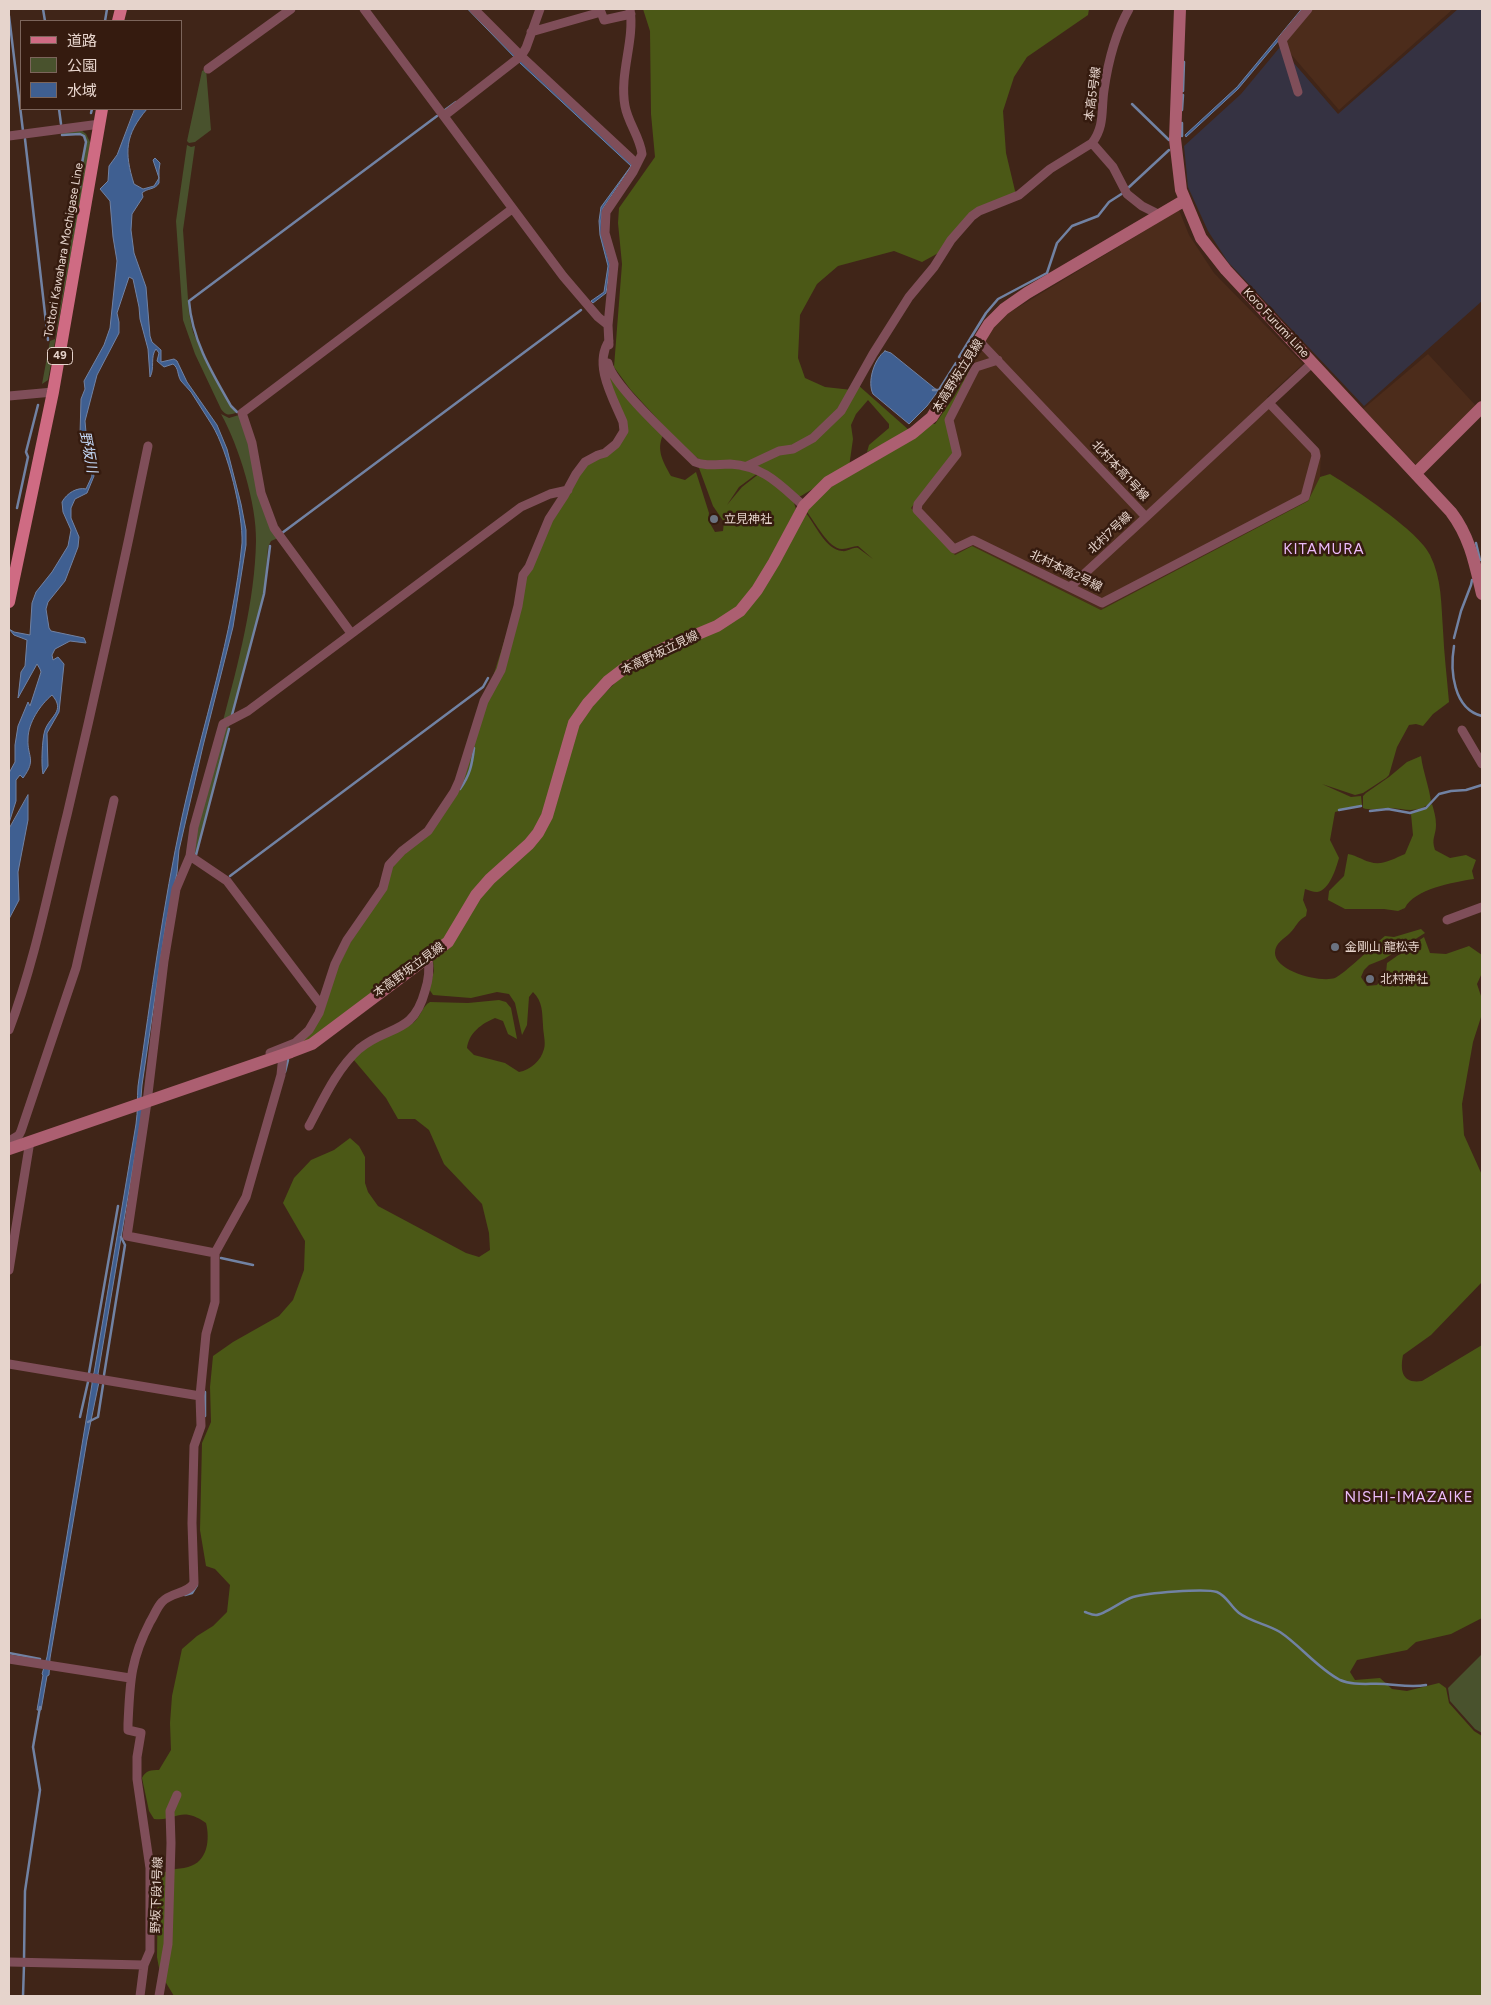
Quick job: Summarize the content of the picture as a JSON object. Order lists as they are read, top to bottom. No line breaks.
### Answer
{"streets":{"main road":["Tottori Kawahara Mochigase Line","49"],"street":["本高5号線","Koro Furumi Line","本高野坂立見線","北村本高1号線","北村7号線","北村本高2号線","野坂下段1号線"]},"crossings":[["Koro Furumi Line","本高野坂立見線"],["Koro Furumi Line","北村本高1号線"],["本高野坂立見線","北村本高1号線"],["北村本高1号線","北村7号線"],["北村本高1号線","北村本高2号線"],["北村7号線","北村本高2号線"]],"districts":["KITAMURA","NISHI-IMAZAIKE"],"water":["野坂川"],"places":["立見神社","金剛山 龍松寺","北村神社"],"legend":["道路","公園","水域"]}
